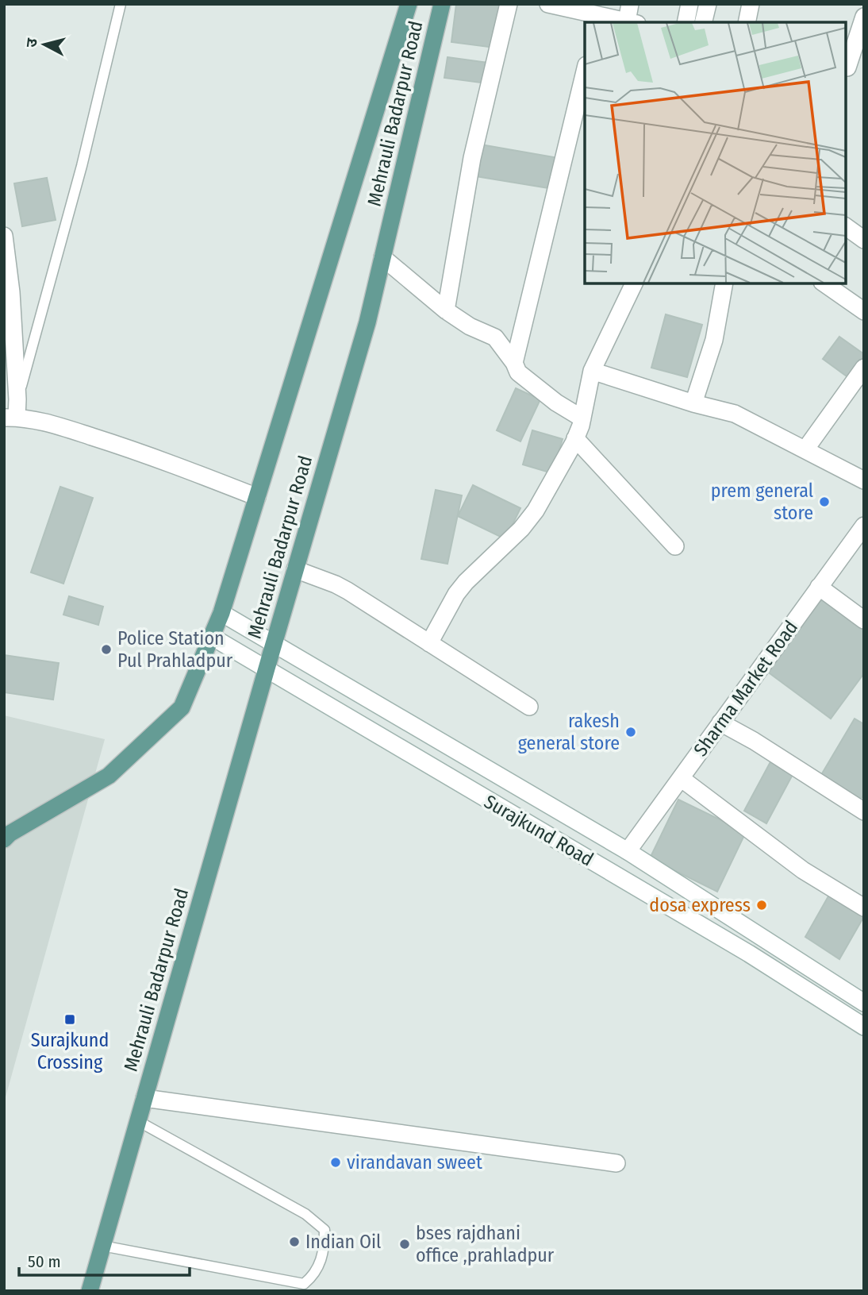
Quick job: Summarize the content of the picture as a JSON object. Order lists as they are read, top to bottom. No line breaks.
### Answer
{"streets":{"main road":["Mehrauli Badarpur Road"],"street":["Sharma Market Road","Surajkund Road"]},"crossings":[["Mehrauli Badarpur Road","Surajkund Road"],["Sharma Market Road","Surajkund Road"]],"places":{"other":["prem general store","Police Station Pul Prahladpur","rakesh general store","dosa express","virandavan sweet","Indian Oil","bses rajdhani office ,prahladpur"],"transit":["Surajkund Crossing"]},"scale_bar":"50 m","north":"left"}
